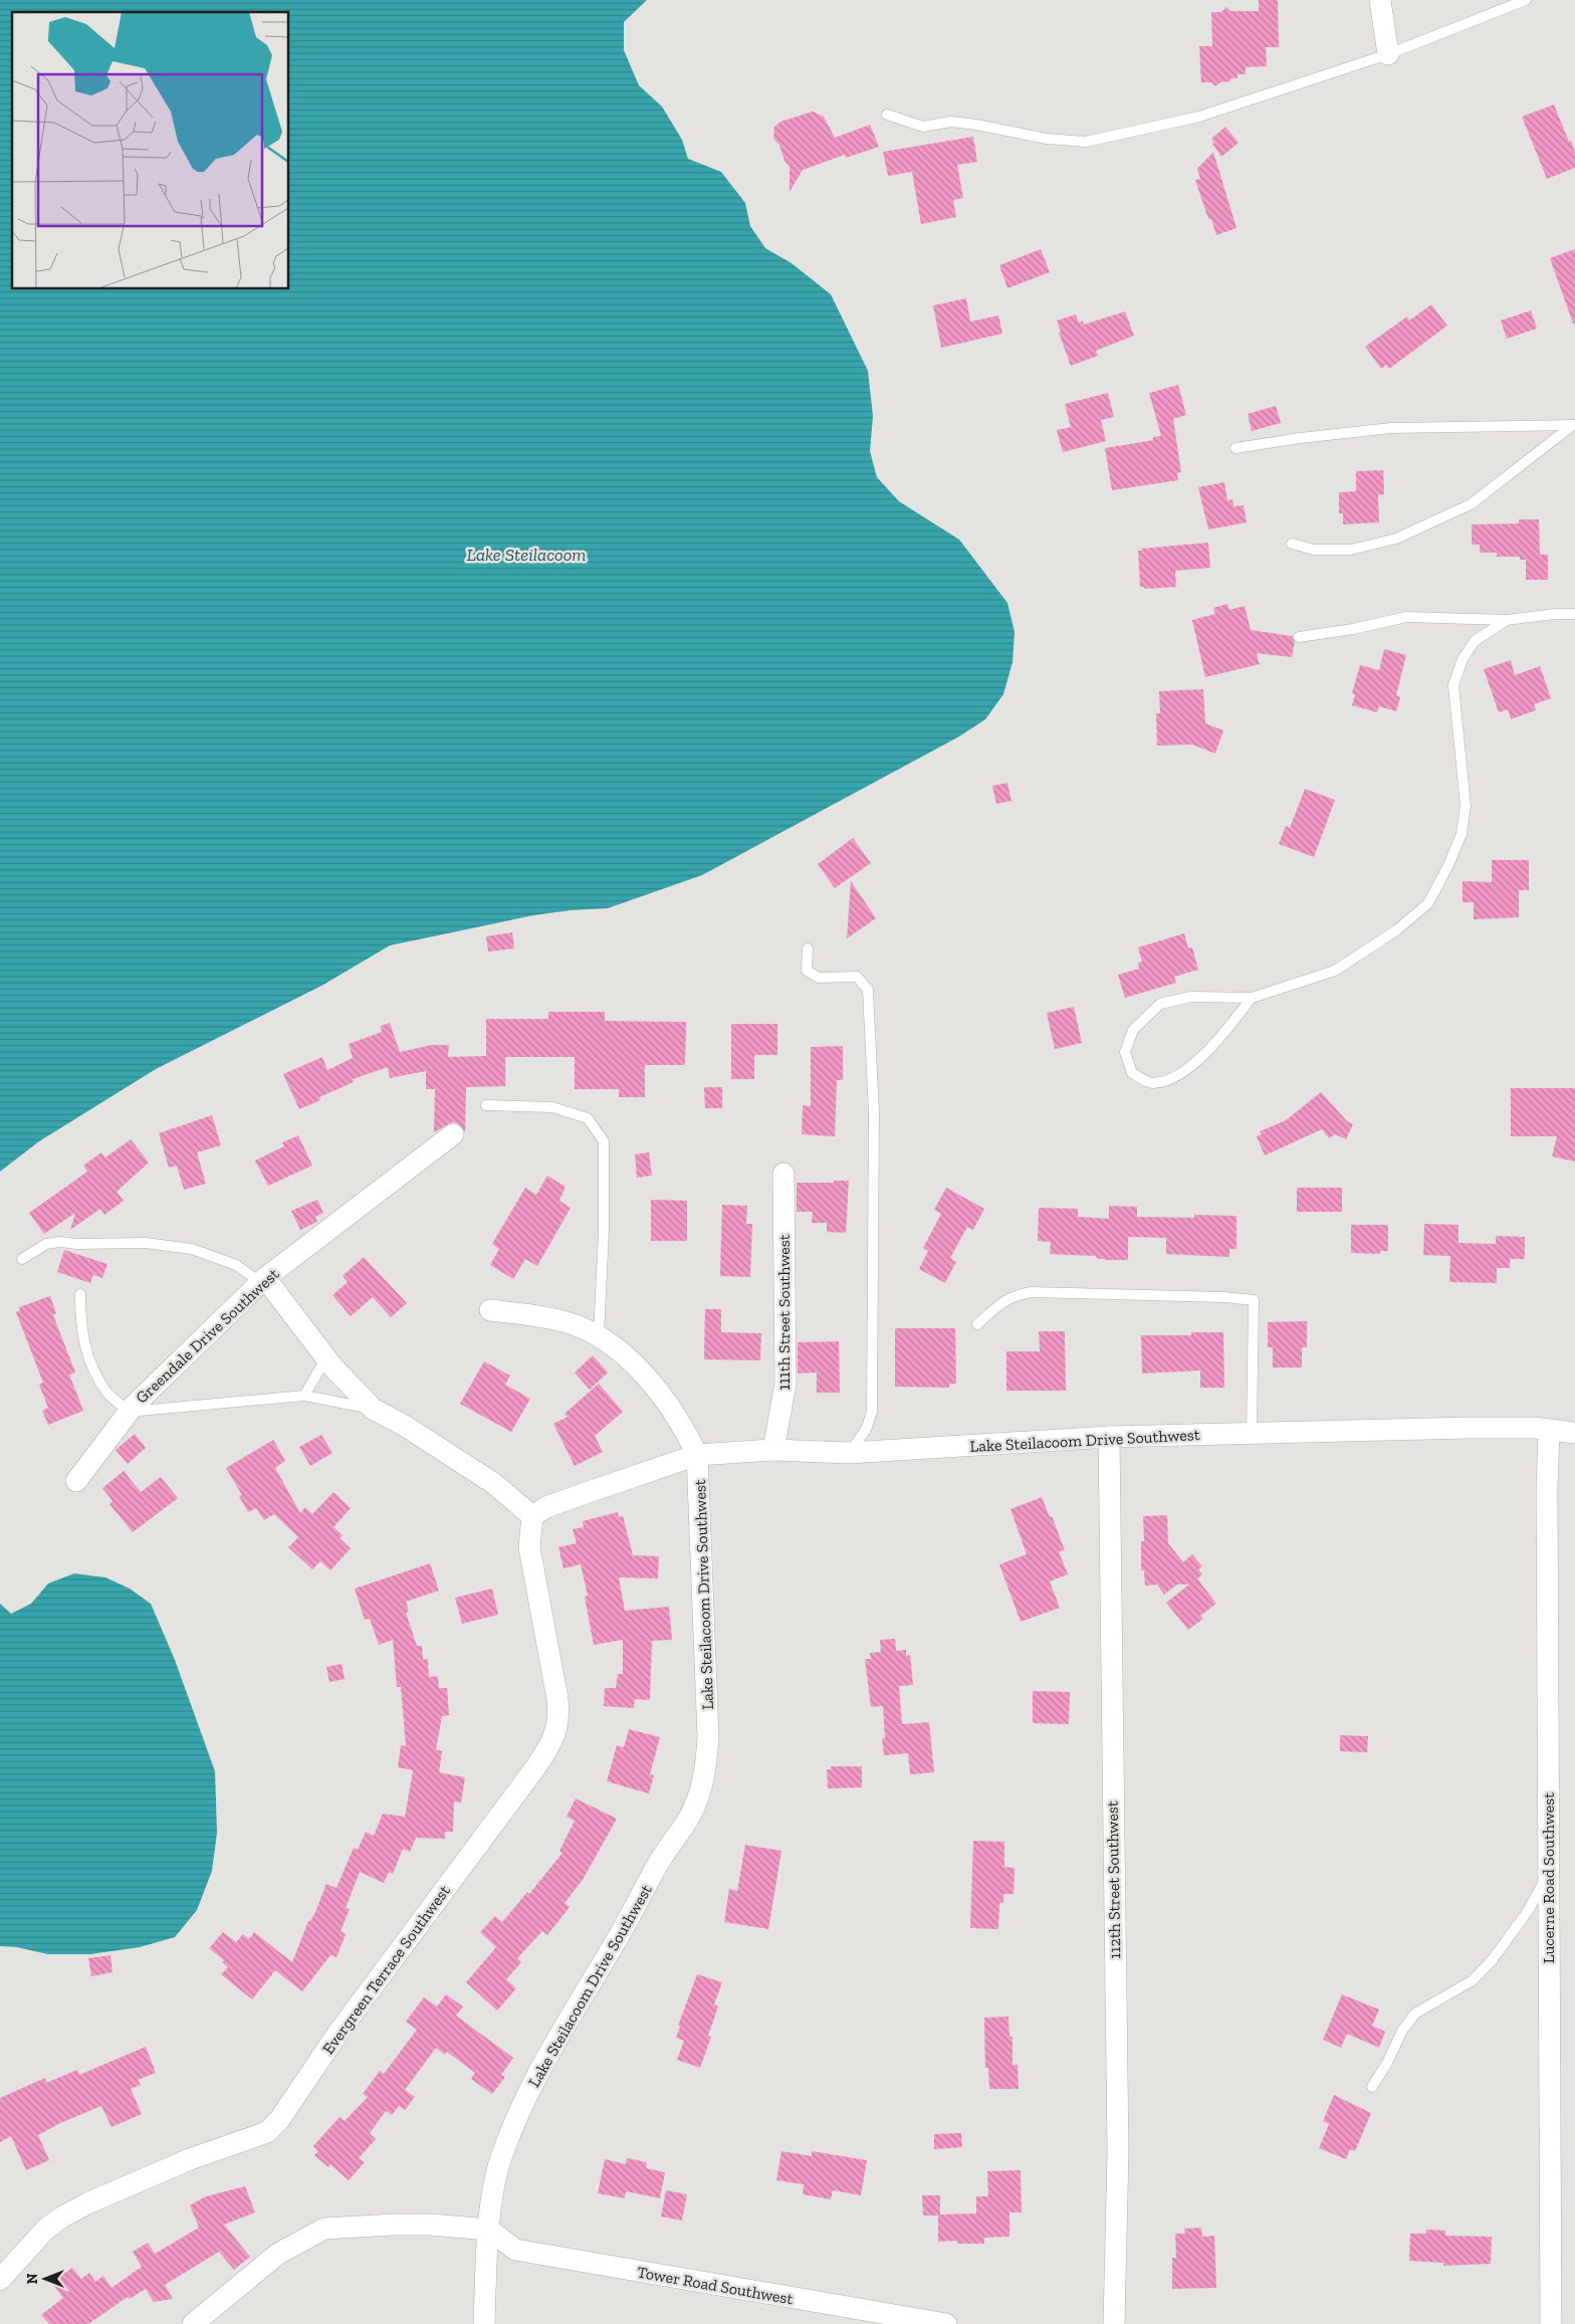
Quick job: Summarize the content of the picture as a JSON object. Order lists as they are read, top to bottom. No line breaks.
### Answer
{"streets":{"street":["111th Street Southwest","Greendale Drive Southwest","Lake Steilacoom Drive Southwest","Lucerne Road Southwest","112th Street Southwest","Evergreen Terrace Southwest","Tower Road Southwest"]},"crossings":[["111th Street Southwest","Lake Steilacoom Drive Southwest"],["Lake Steilacoom Drive Southwest","Lucerne Road Southwest"],["Lake Steilacoom Drive Southwest","112th Street Southwest"],["Lake Steilacoom Drive Southwest","Tower Road Southwest"]],"water":["Lake Steilacoom"],"north":"left"}
